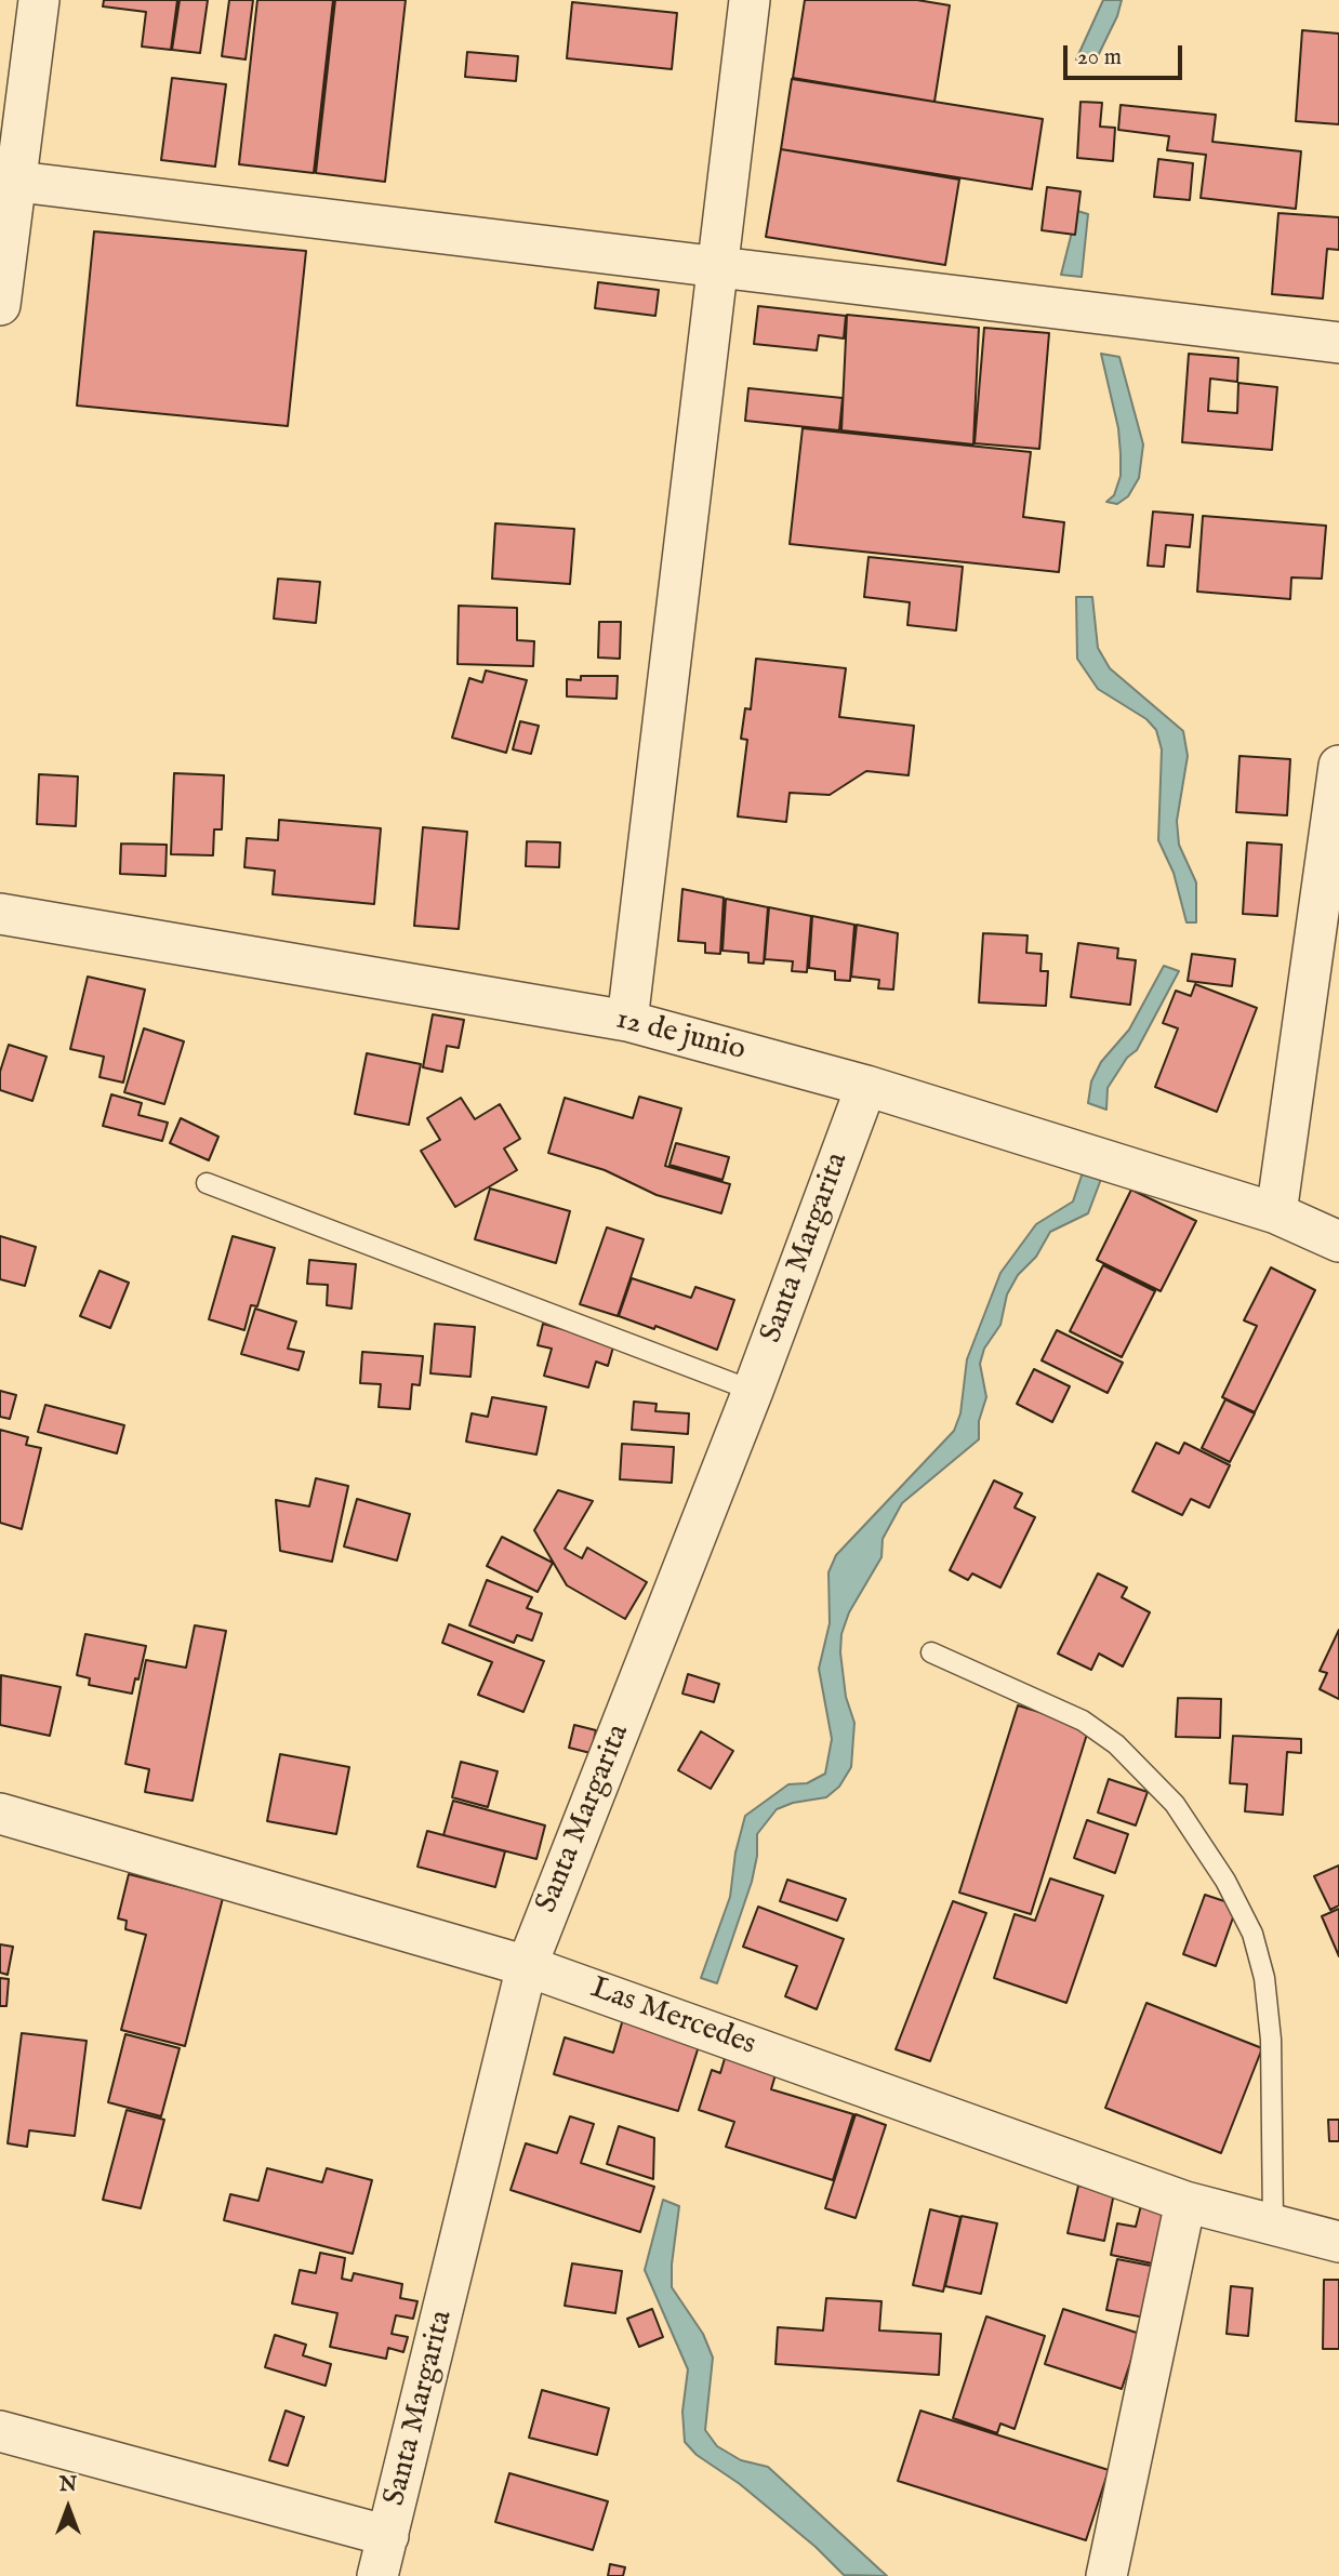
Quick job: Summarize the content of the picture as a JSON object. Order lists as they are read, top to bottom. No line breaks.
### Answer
{"streets":{"street":["12 de junio","Santa Margarita","Las Mercedes"]},"crossings":[["12 de junio","Santa Margarita"],["Santa Margarita","Las Mercedes"]],"scale_bar":"20 m","north":"top"}
